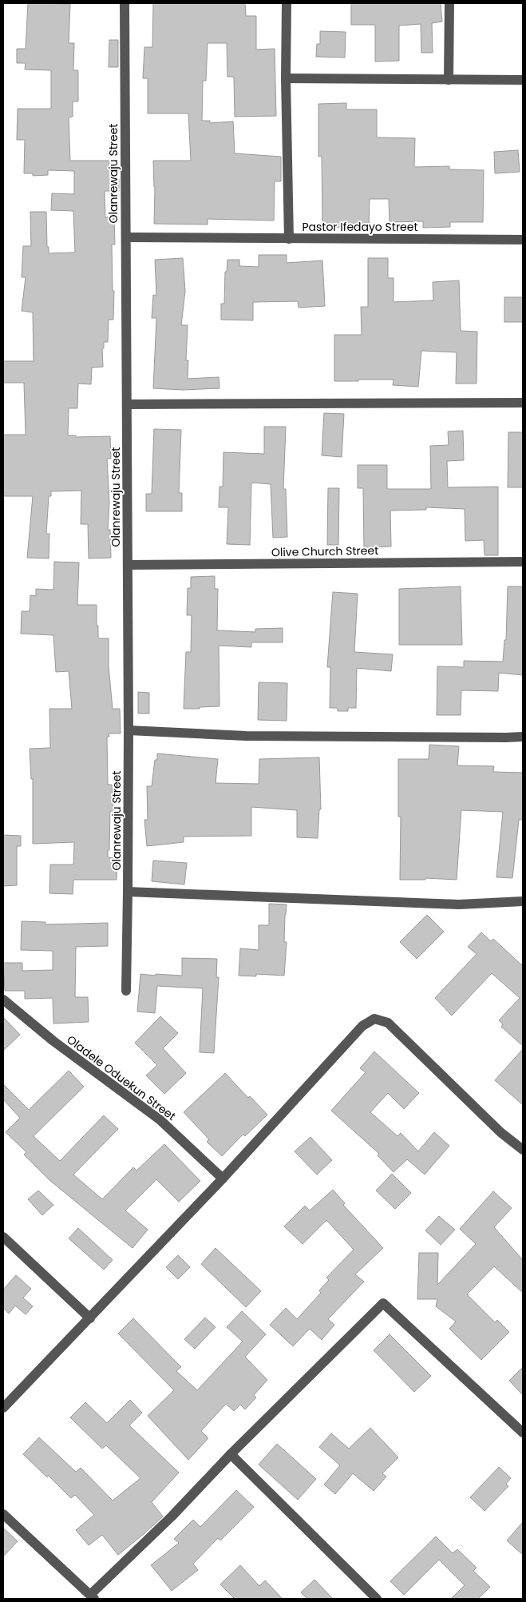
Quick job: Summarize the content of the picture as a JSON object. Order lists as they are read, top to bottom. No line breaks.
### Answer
{"streets":{"street":["Olanrewaju Street","Pastor Ifedayo Street","Olive Church Street","Oladele Oduekun Street"]},"crossings":[["Olanrewaju Street","Olive Church Street"]]}
